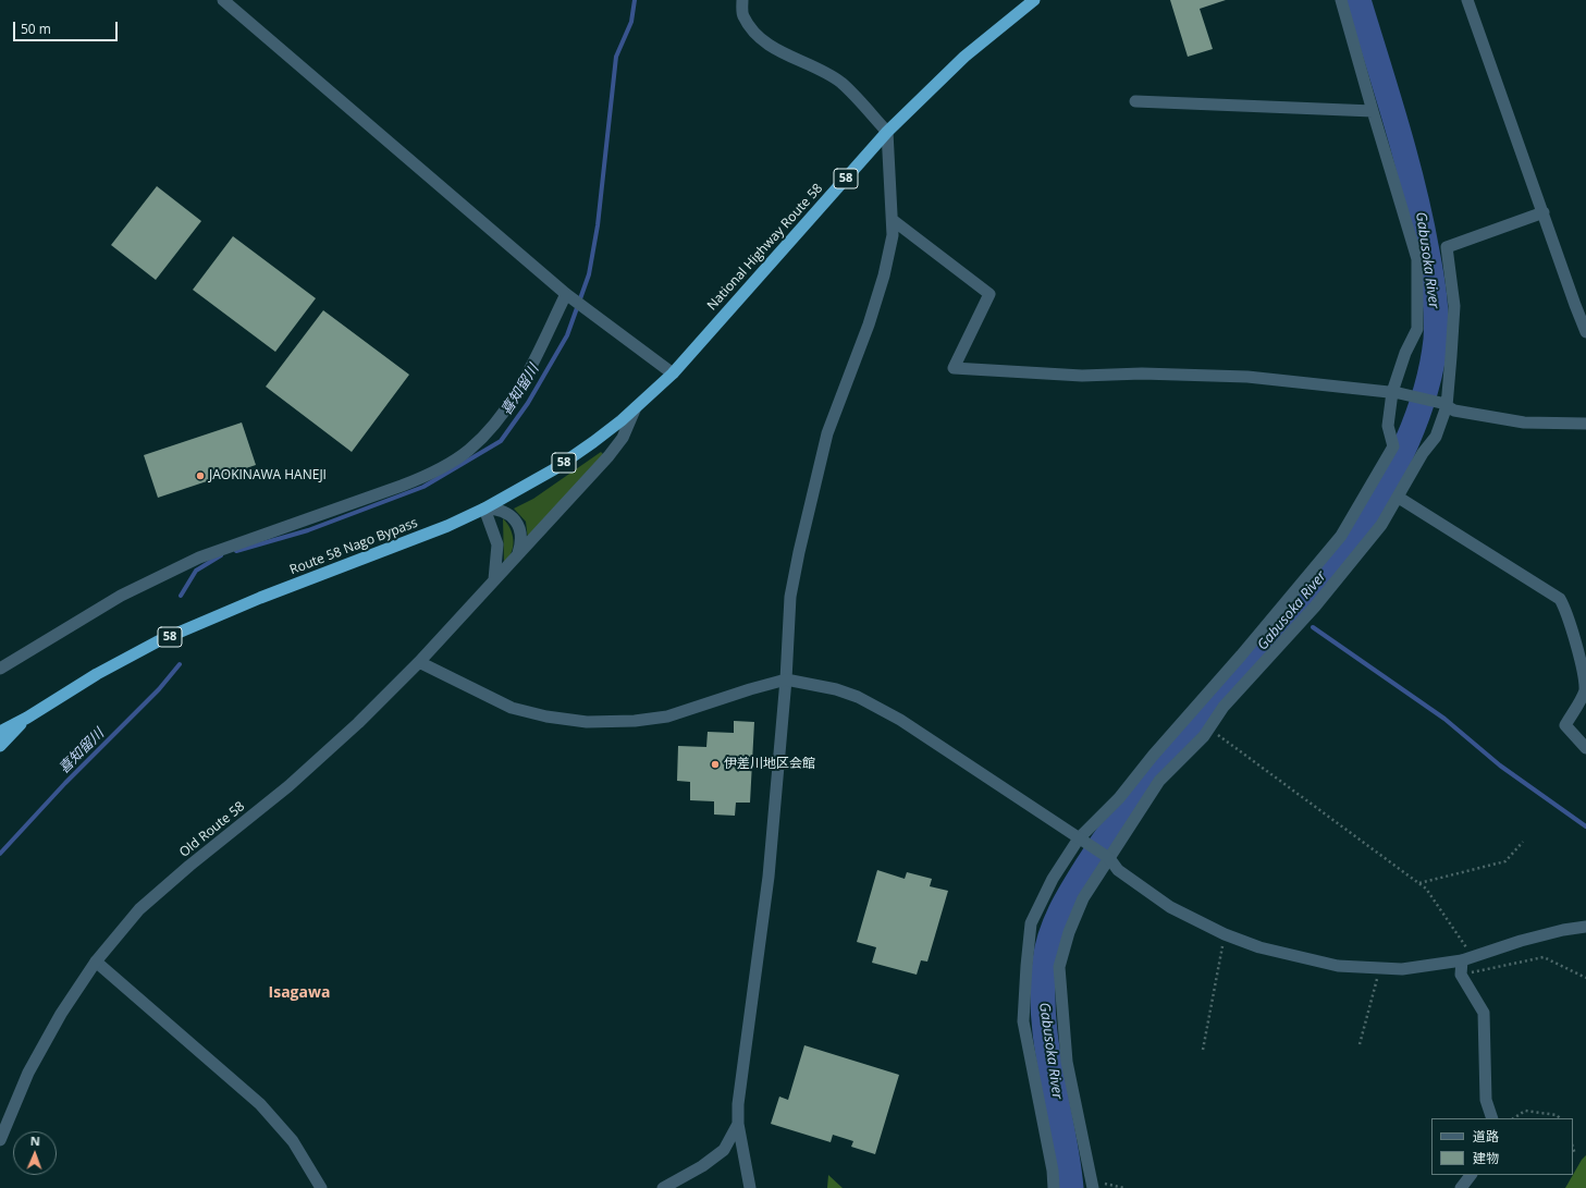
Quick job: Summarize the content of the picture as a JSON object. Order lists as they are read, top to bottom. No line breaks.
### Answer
{"streets":{"highway":["58","National Highway Route 58","Route 58 Nago Bypass"],"street":["Old Route 58"]},"crossings":[["National Highway Route 58","Route 58 Nago Bypass"],["Route 58 Nago Bypass","Old Route 58"]],"districts":["Isagawa"],"water":["Gabusoka River","喜知留川"],"places":["JAOKINAWA HANEJI","伊差川地区会館"],"legend":["道路","建物"],"scale_bar":"50 m","north":"top"}
